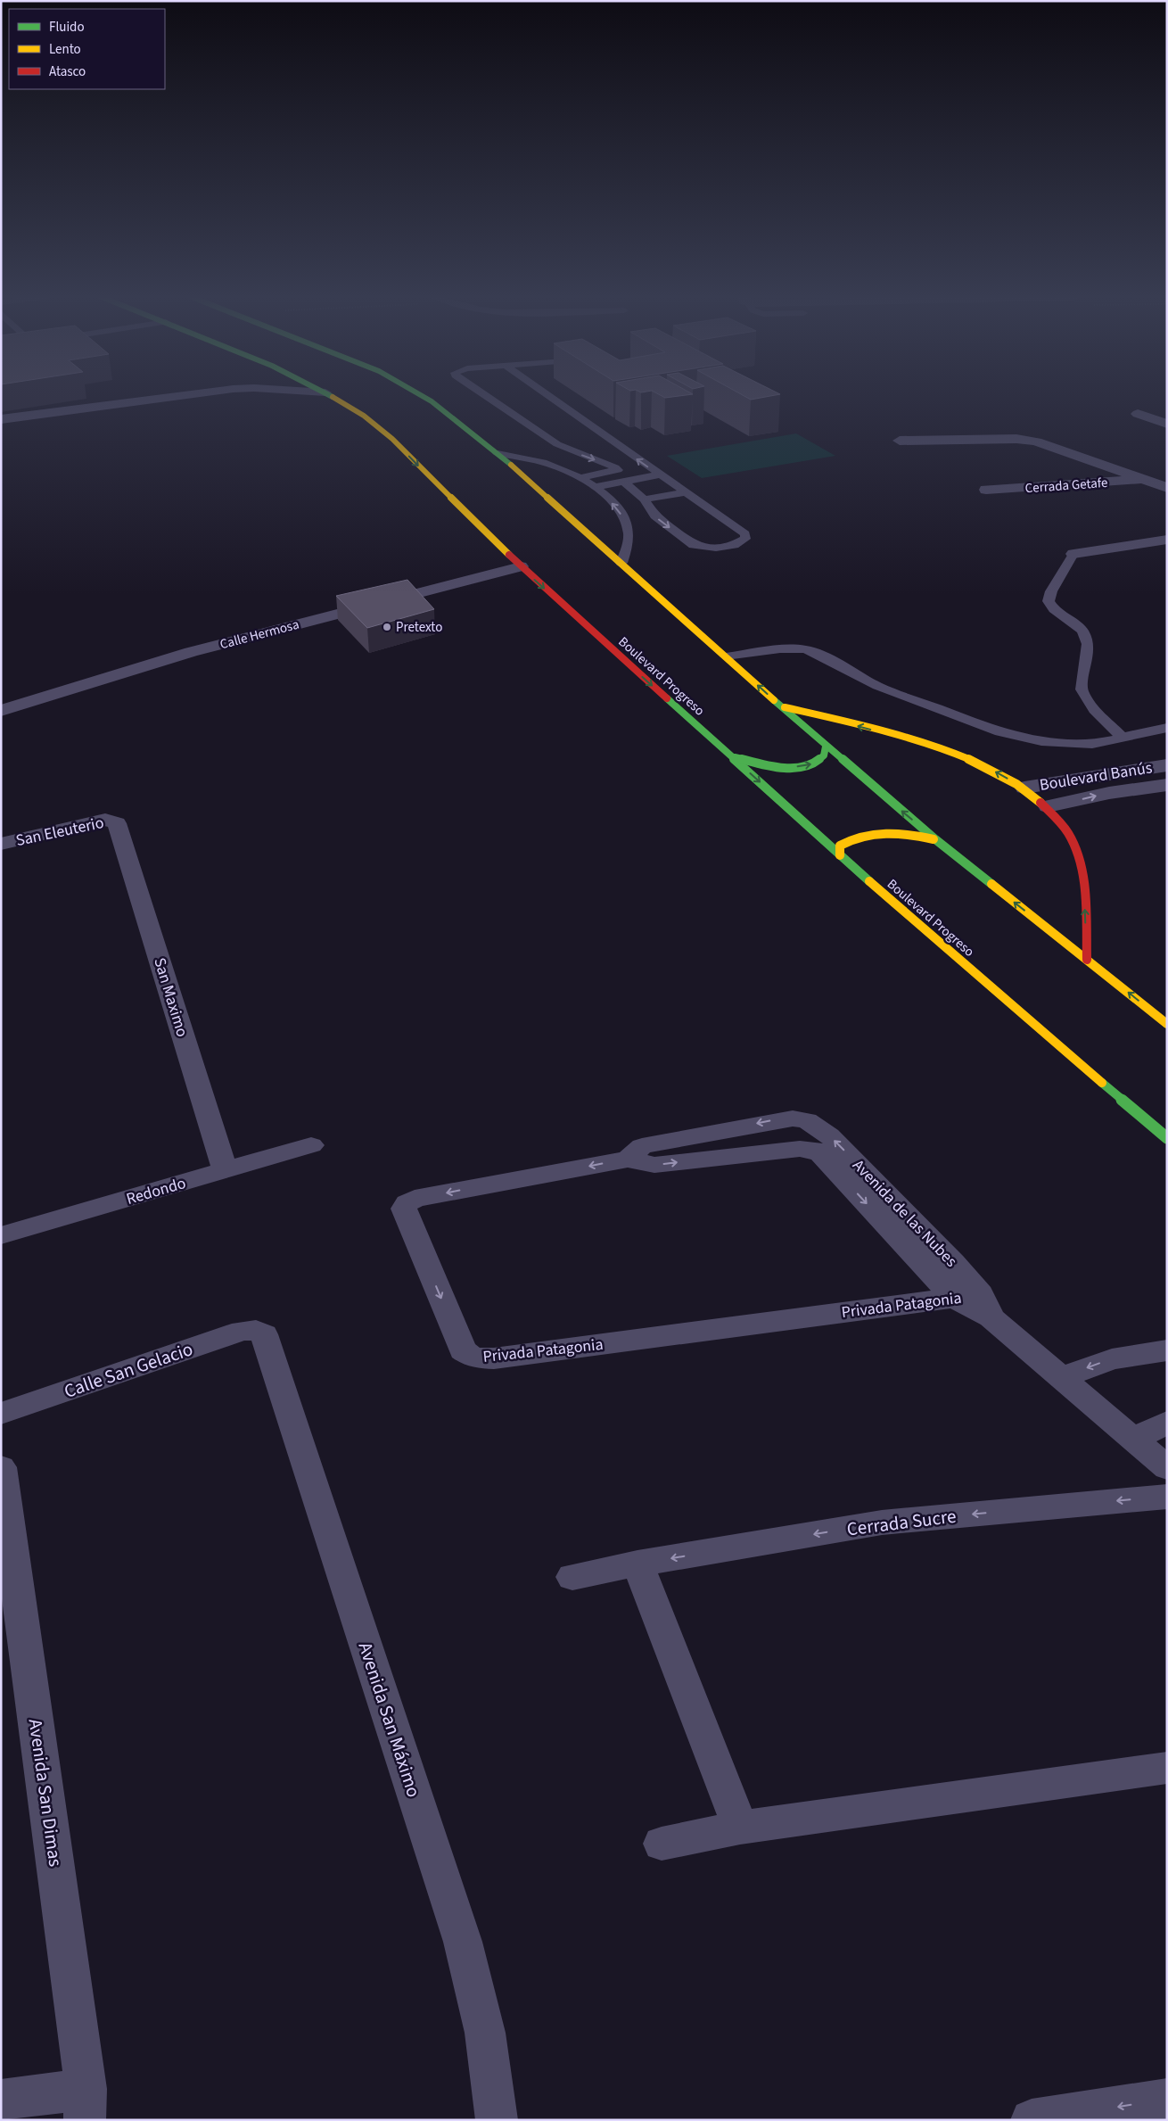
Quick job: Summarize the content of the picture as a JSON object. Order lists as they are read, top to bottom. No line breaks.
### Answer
{"streets":{"main road":["Boulevard Progreso"],"street":["Cerrada Getafe","Calle Hermosa","Boulevard Banús","San Eleuterio","San Maximo","Redondo","Avenida de las Nubes","Privada Patagonia","Calle San Gelacio","Cerrada Sucre","Avenida San Máximo","Avenida San Dimas"]},"crossings":[["Calle Hermosa","Boulevard Progreso"],["San Eleuterio","San Maximo"],["San Maximo","Redondo"],["Avenida de las Nubes","Privada Patagonia"],["Calle San Gelacio","Avenida San Máximo"]],"one_way":["Cerrada Sucre"],"places":["Pretexto"],"legend":["Fluido","Lento","Atasco"]}
